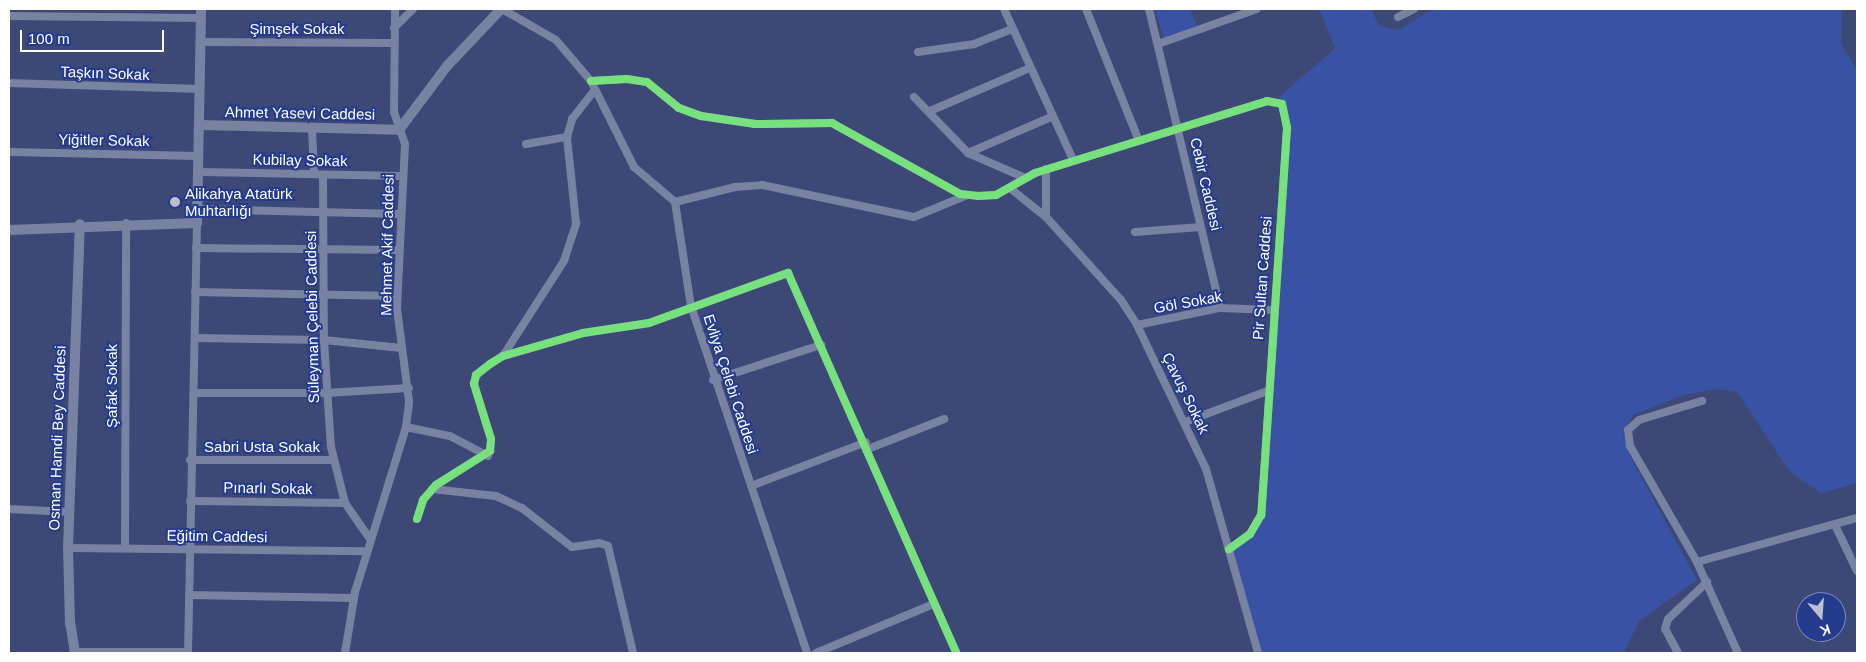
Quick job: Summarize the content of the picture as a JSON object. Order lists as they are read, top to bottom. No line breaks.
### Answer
{"streets":{"street":["Şimşek Sokak","Taşkın Sokak","Ahmet Yasevi Caddesi","Yiğitler Sokak","Kubilay Sokak","Cebir Caddesi","Mehmet Akif Caddesi","Pir Sultan Caddesi","Göl Sokak","Süleyman Çelebi Caddesi","Evliya Çelebi Caddesi","Şafak Sokak","Çavuş Sokak","Osman Hamdi Bey Caddesi","Sabri Usta Sokak","Pınarlı Sokak","Eğitim Caddesi"]},"crossings":[["Şimşek Sokak","Mehmet Akif Caddesi"],["Ahmet Yasevi Caddesi","Mehmet Akif Caddesi"],["Kubilay Sokak","Mehmet Akif Caddesi"],["Kubilay Sokak","Süleyman Çelebi Caddesi"],["Cebir Caddesi","Pir Sultan Caddesi"],["Cebir Caddesi","Göl Sokak"],["Mehmet Akif Caddesi","Süleyman Çelebi Caddesi"],["Mehmet Akif Caddesi","Eğitim Caddesi"],["Pir Sultan Caddesi","Göl Sokak"],["Pir Sultan Caddesi","Çavuş Sokak"],["Göl Sokak","Çavuş Sokak"],["Süleyman Çelebi Caddesi","Sabri Usta Sokak"],["Süleyman Çelebi Caddesi","Pınarlı Sokak"],["Şafak Sokak","Eğitim Caddesi"],["Osman Hamdi Bey Caddesi","Eğitim Caddesi"]],"places":["Alikahya Atatürk Muhtarlığı"],"scale_bar":"100 m","north":"bottom"}
